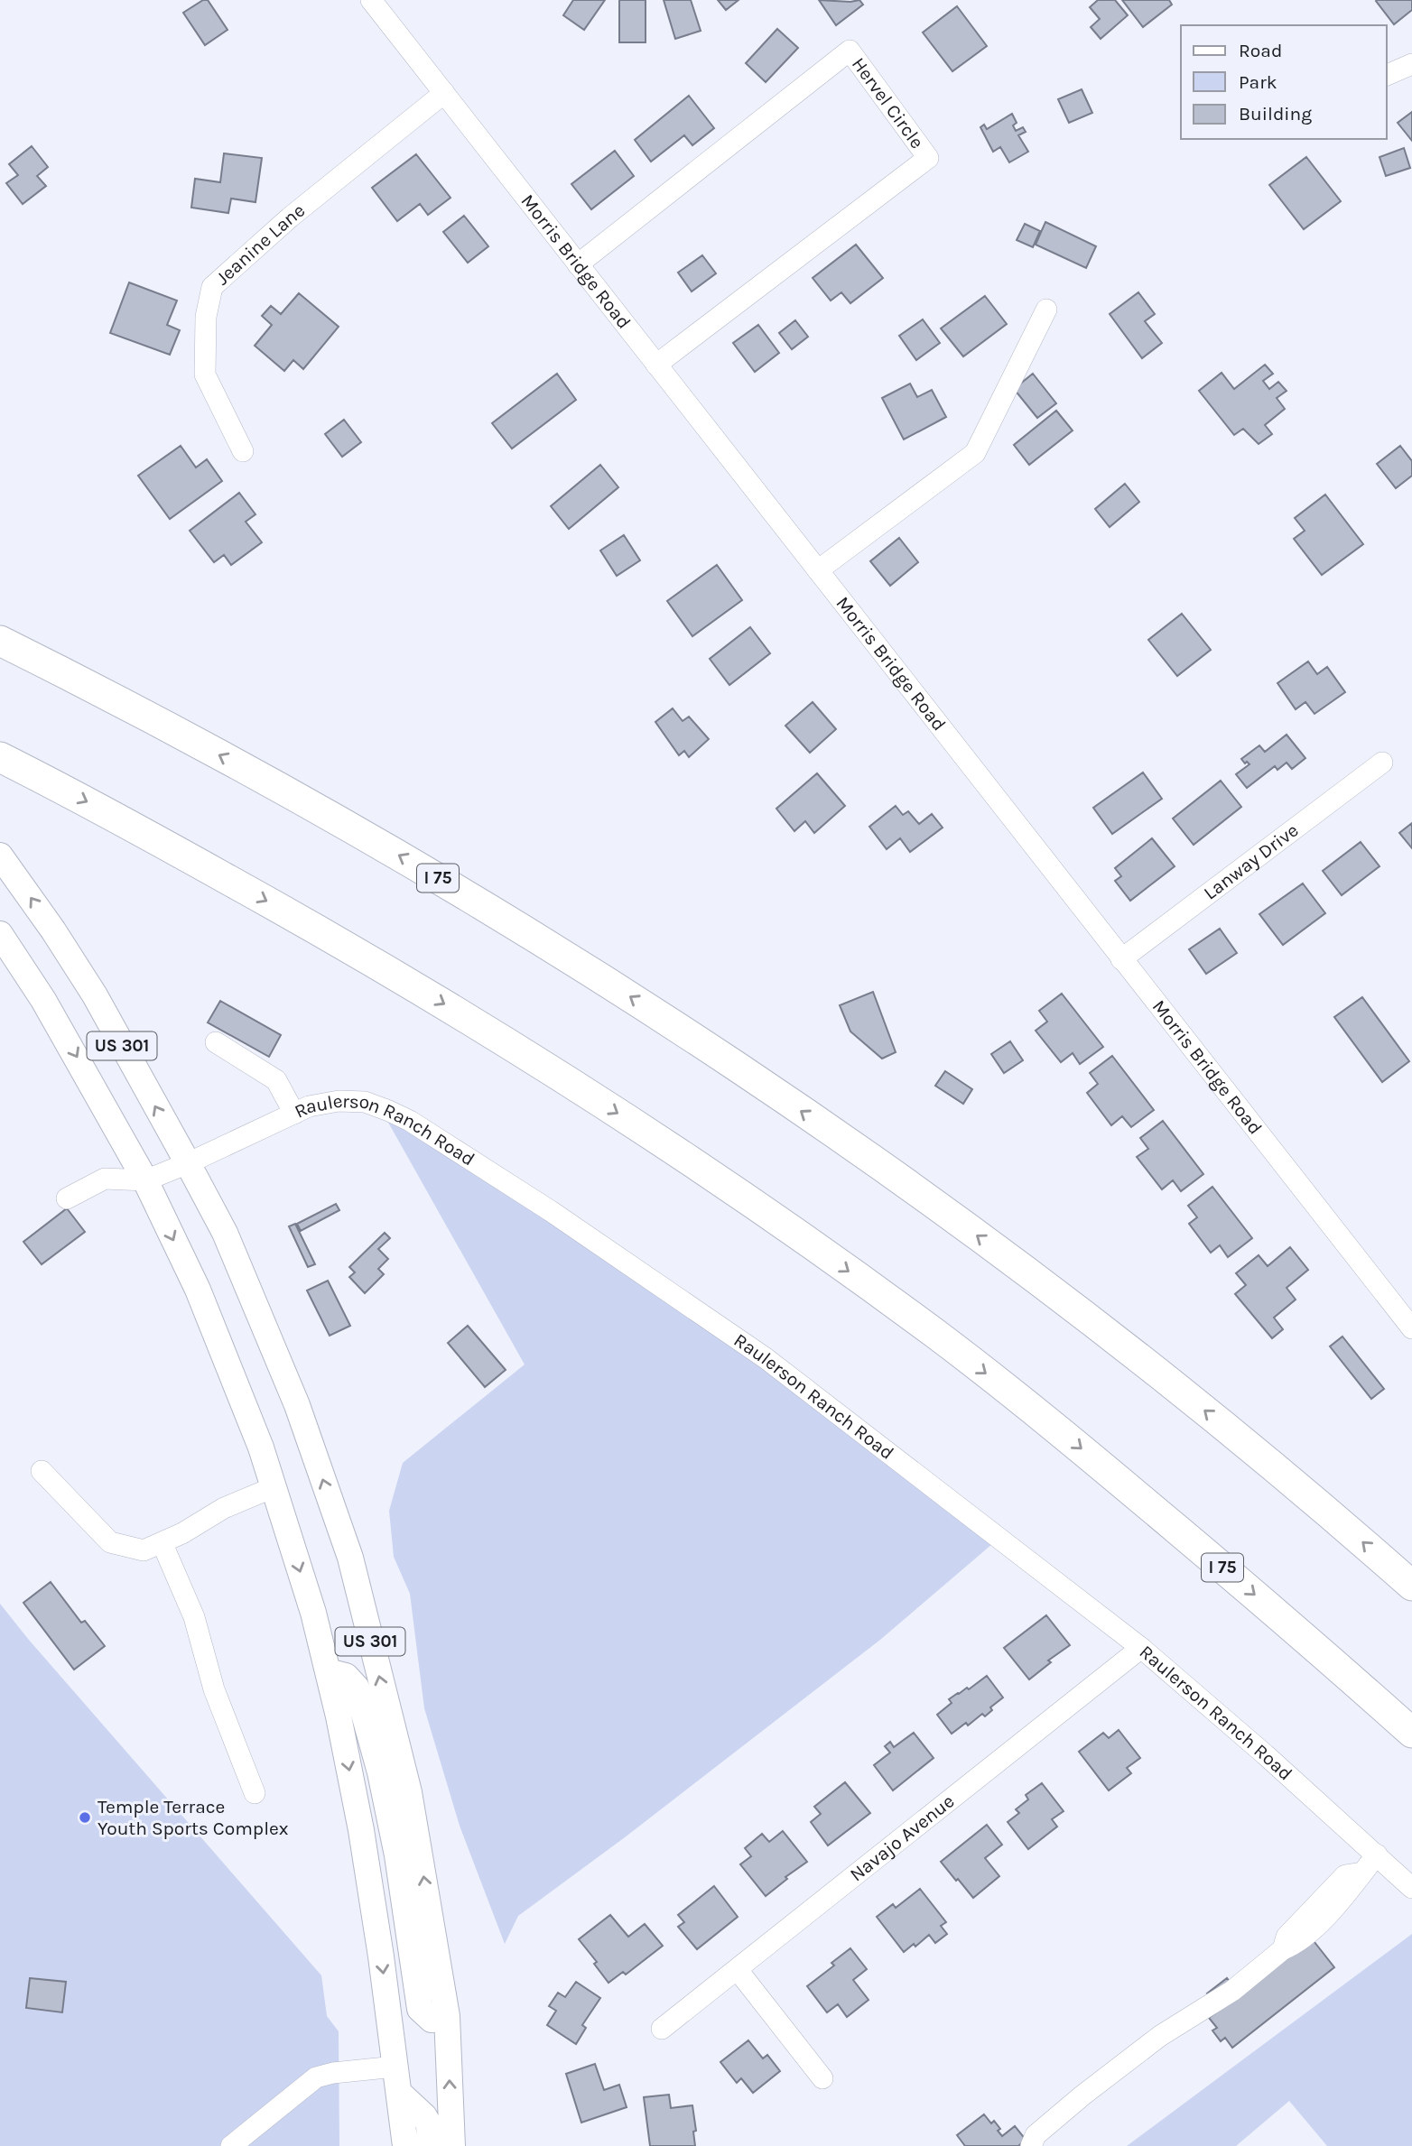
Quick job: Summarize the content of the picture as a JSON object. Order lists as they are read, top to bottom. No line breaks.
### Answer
{"streets":{"highway":["I 75"],"main road":["US 301"],"street":["Hervel Circle","Jeanine Lane","Morris Bridge Road","Lanway Drive","Raulerson Ranch Road","Navajo Avenue"]},"crossings":[["Hervel Circle","Morris Bridge Road"],["Jeanine Lane","Morris Bridge Road"],["Morris Bridge Road","Lanway Drive"],["US 301","Raulerson Ranch Road"],["Raulerson Ranch Road","Navajo Avenue"]],"places":["Temple Terrace Youth Sports Complex"],"legend":["Road","Park","Building"]}
